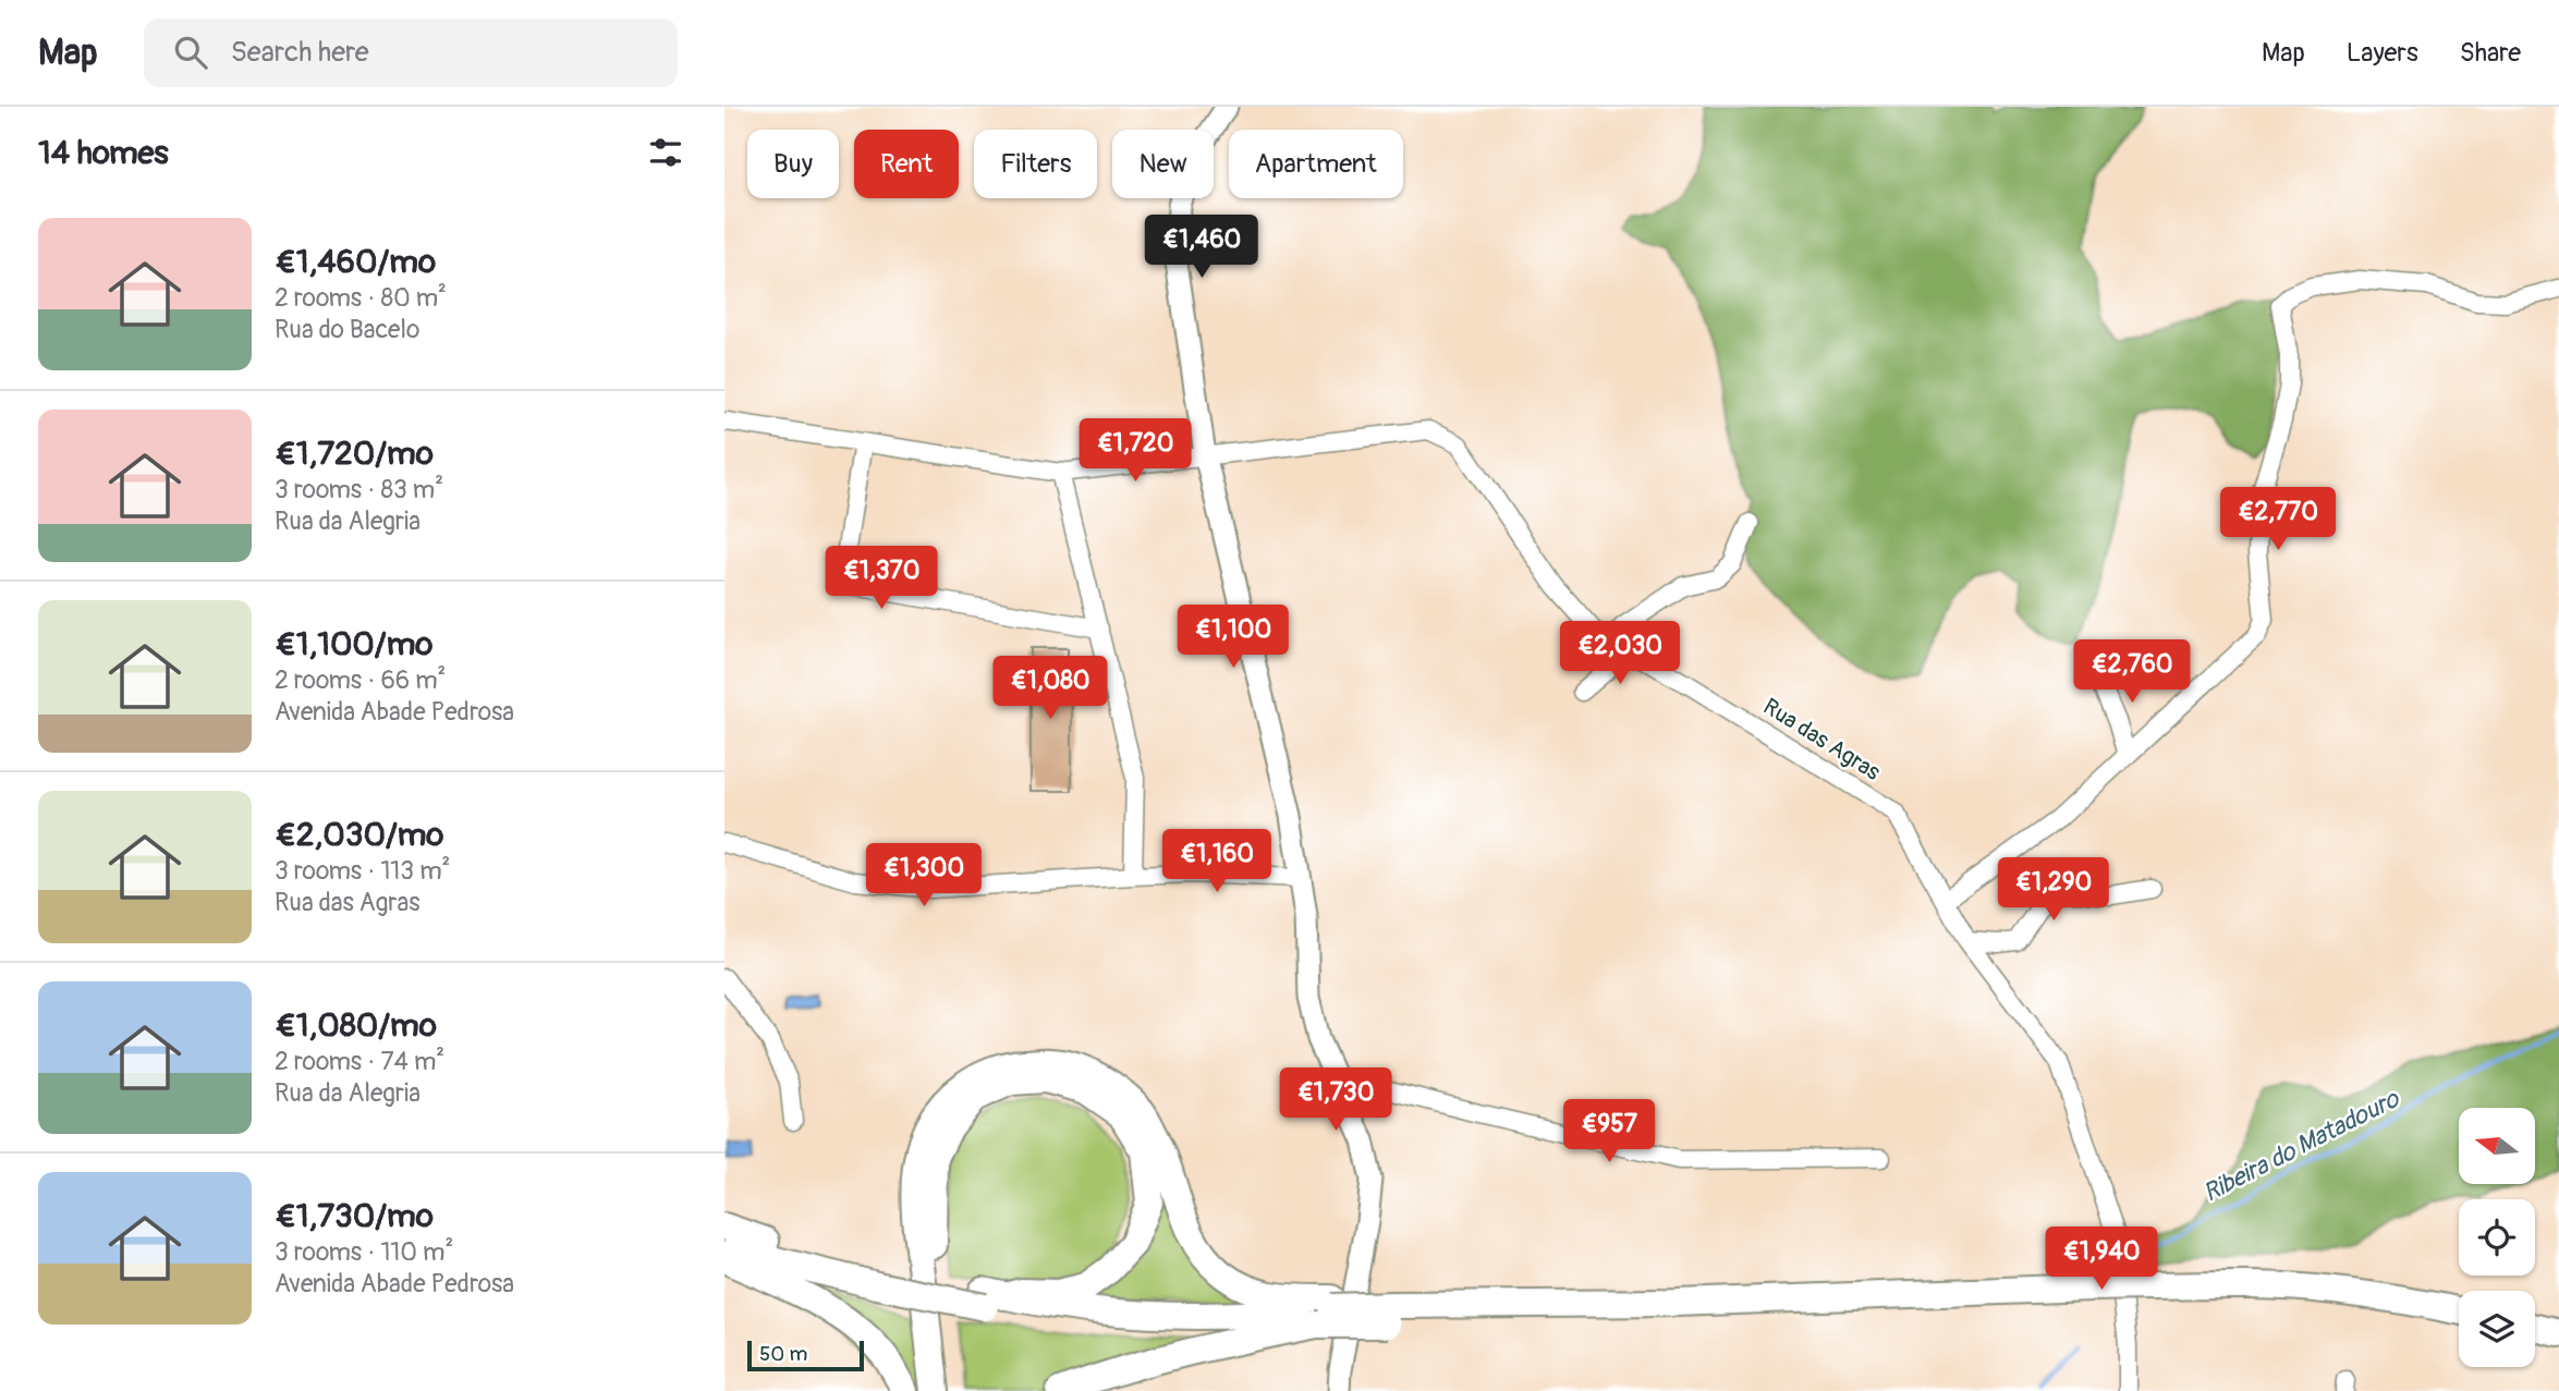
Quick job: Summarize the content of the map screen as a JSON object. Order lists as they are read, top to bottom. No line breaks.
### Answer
{"streets":{"street":["Rua das Agras"]},"water":["Ribeira do Matadouro"],"scale_bar":"50 m","north":"left","page":{"header":"Map","search":"Search here","nav":["Map","Layers","Share"],"heading":"14 homes","chip":["Buy","Rent","Filters","New","Apartment"],"list":[{"name":"€1,460/mo","note":"2 rooms · 80 m² · Rua do Bacelo"},{"name":"€1,720/mo","note":"3 rooms · 83 m² · Rua da Alegria"},{"name":"€1,100/mo","note":"2 rooms · 66 m² · Avenida Abade Pedrosa"},{"name":"€2,030/mo","note":"3 rooms · 113 m² · Rua das Agras"},{"name":"€1,080/mo","note":"2 rooms · 74 m² · Rua da Alegria"},{"name":"€1,730/mo","note":"3 rooms · 110 m² · Avenida Abade Pedrosa"}],"price":["€1,460","€1,720","€2,770","€1,370","€1,100","€2,030","€2,760","€1,080","€1,160","€1,300","€1,290","€1,730","€957","€1,940"],"scale":"50 m"}}
